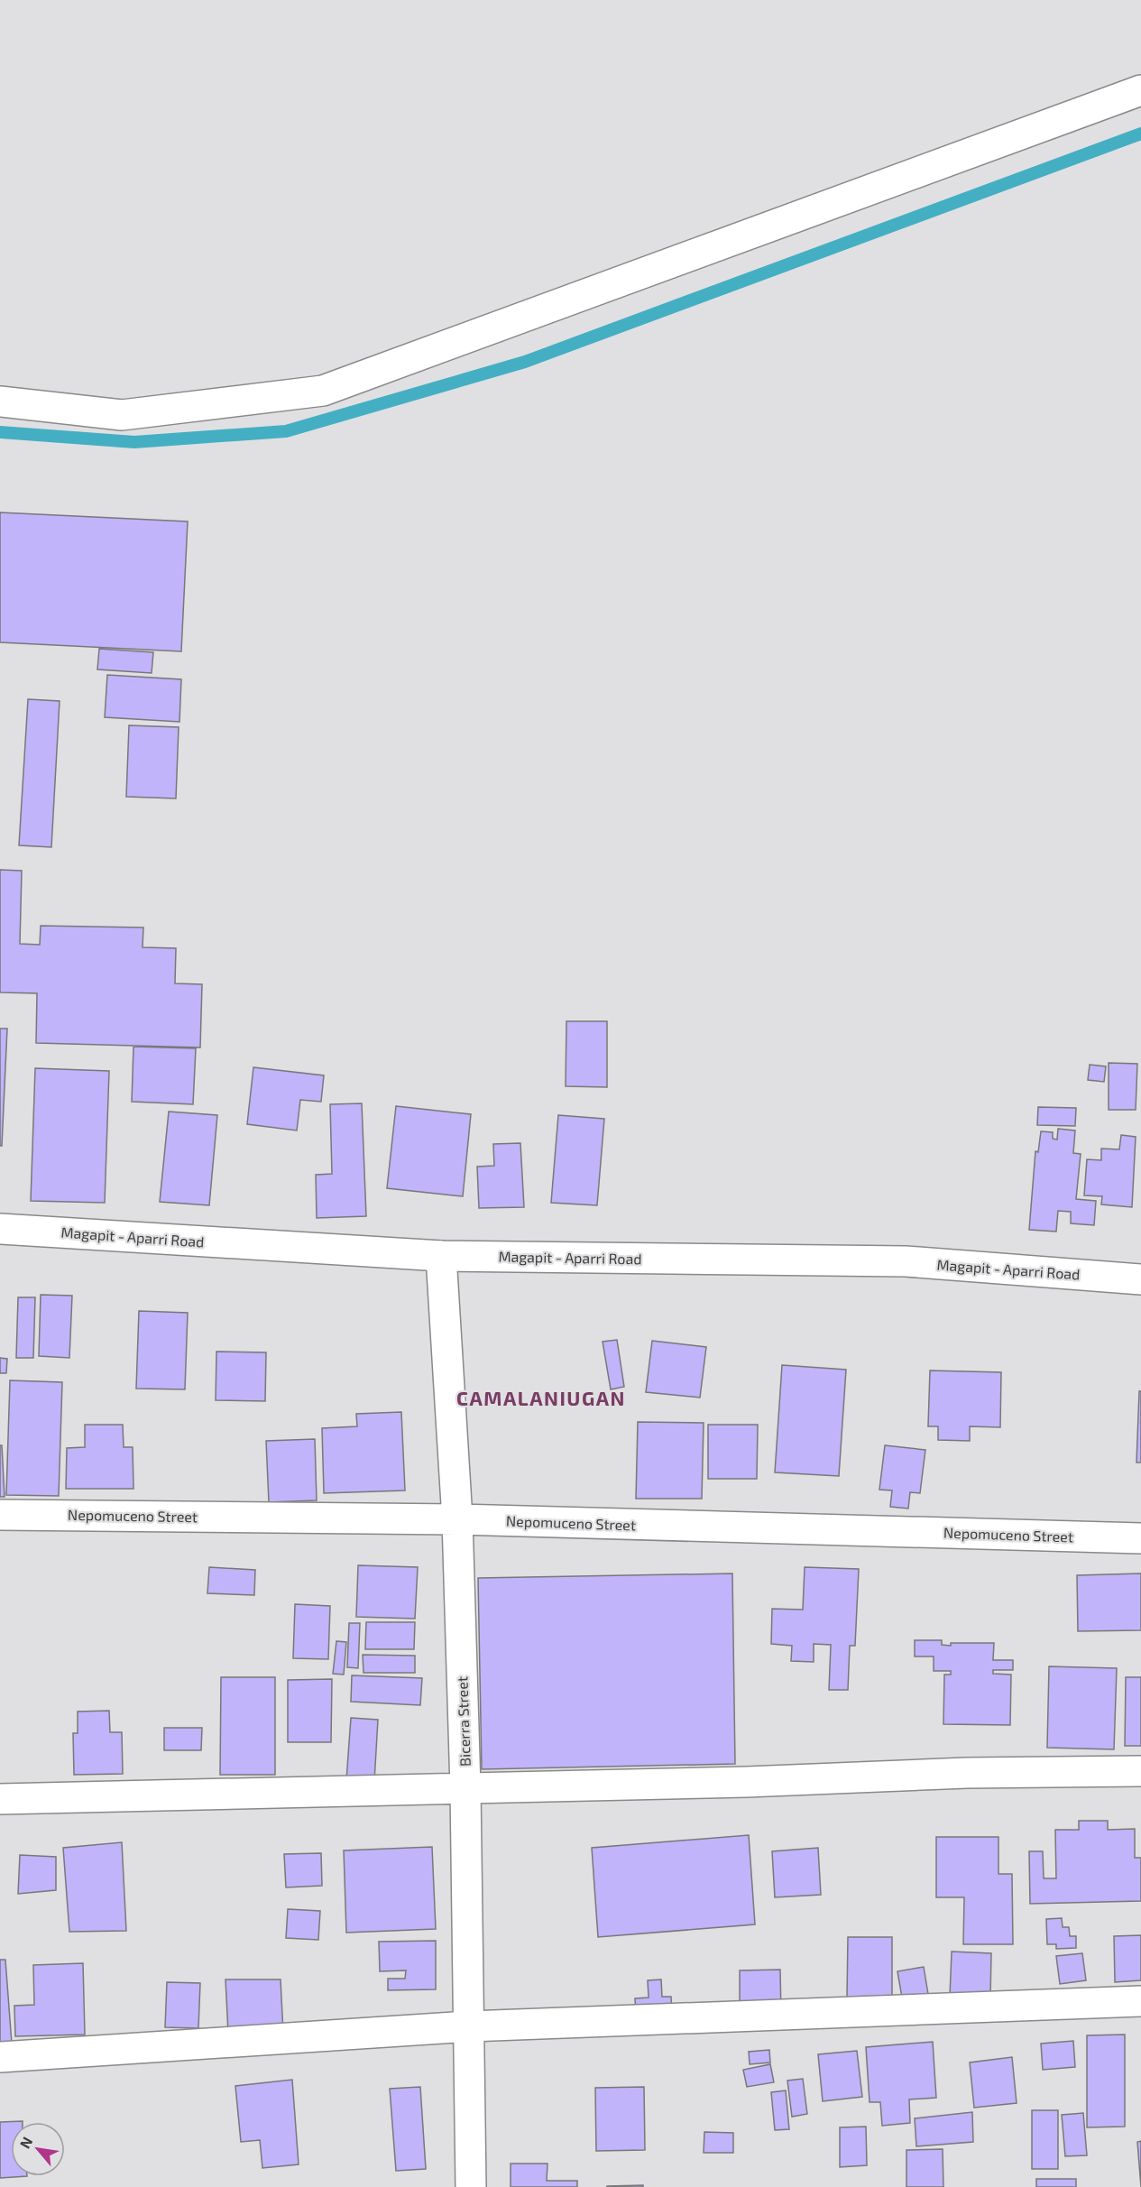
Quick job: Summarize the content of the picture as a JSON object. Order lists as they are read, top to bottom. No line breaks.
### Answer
{"streets":{"street":["Magapit - Aparri Road","Nepomuceno Street","Bicerra Street"]},"crossings":[["Magapit - Aparri Road","Bicerra Street"],["Nepomuceno Street","Bicerra Street"]],"districts":["CAMALANIUGAN"],"north":"top left"}
